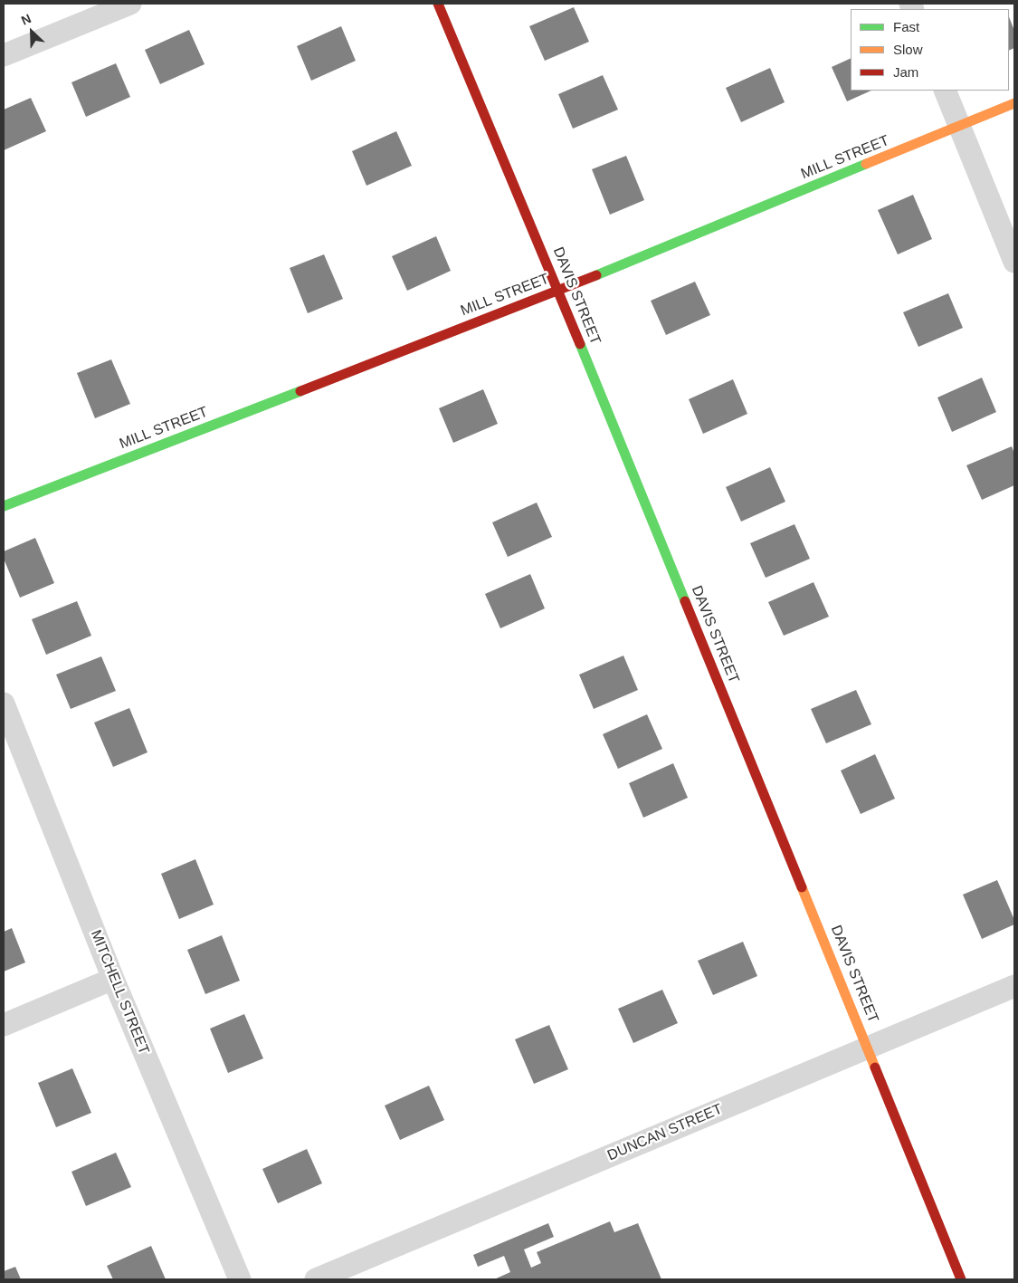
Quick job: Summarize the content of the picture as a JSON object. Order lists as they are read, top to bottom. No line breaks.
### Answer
{"streets":{"street":["MILL STREET","DAVIS STREET","MITCHELL STREET","DUNCAN STREET"]},"crossings":[["MILL STREET","DAVIS STREET"],["DAVIS STREET","DUNCAN STREET"]],"legend":["Fast","Slow","Jam"],"north":"top left"}
